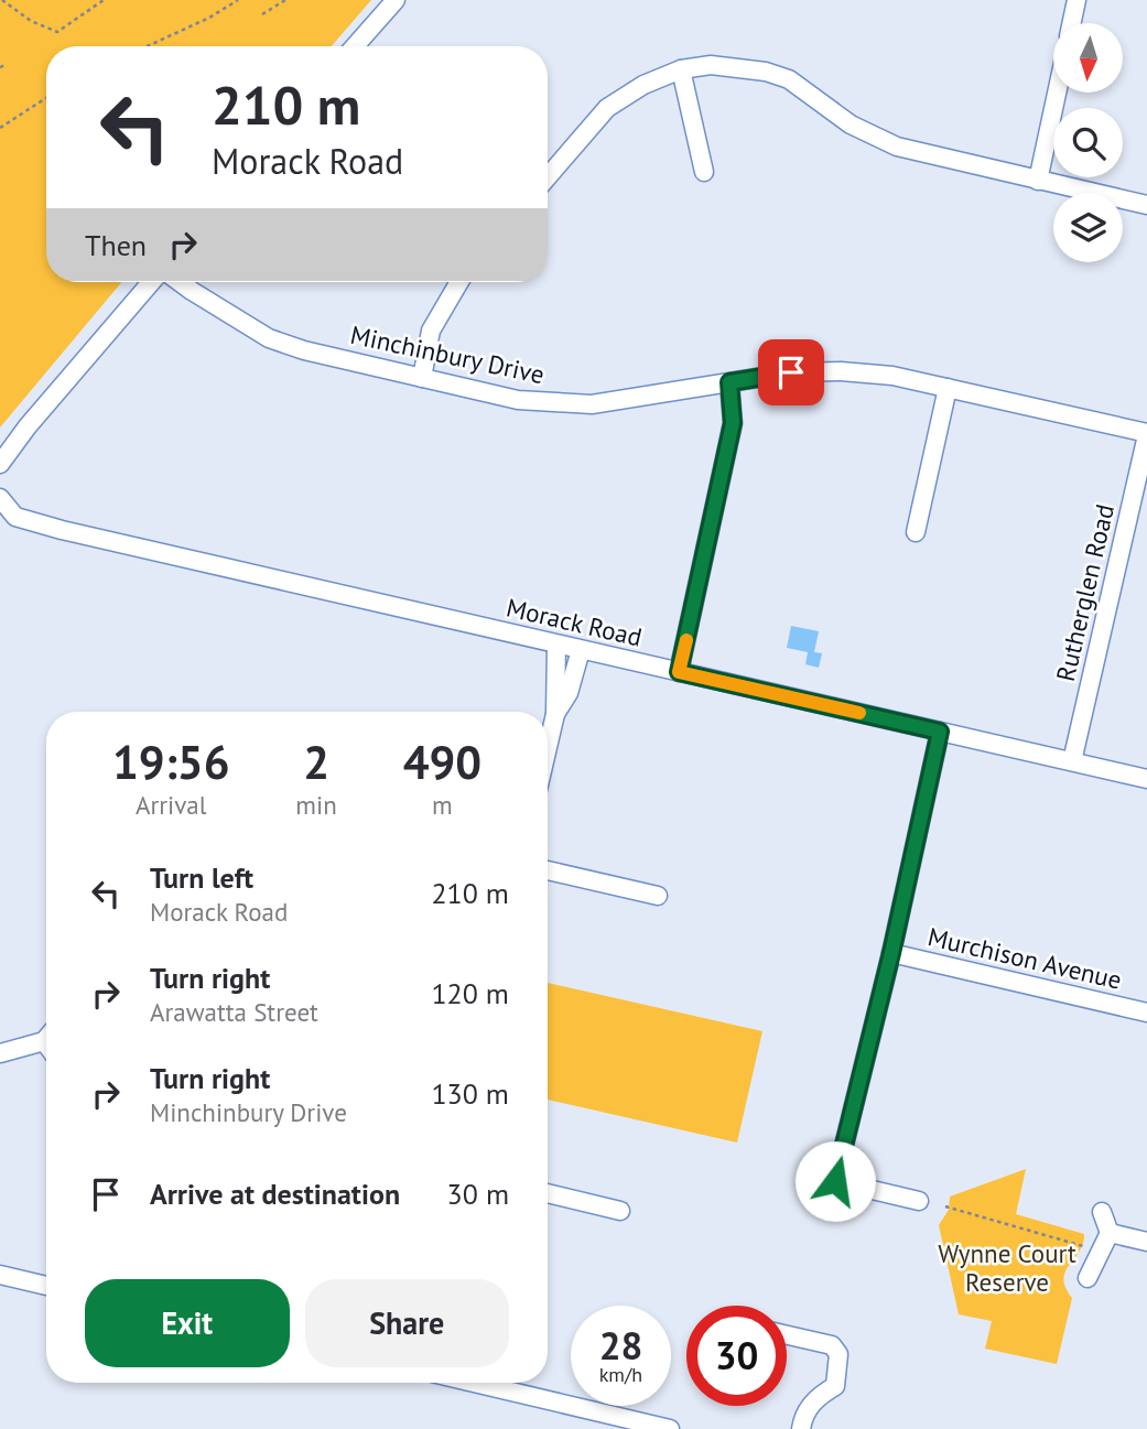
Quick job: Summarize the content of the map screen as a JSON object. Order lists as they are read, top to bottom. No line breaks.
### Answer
{"streets":{"street":["Minchinbury Drive","Rutherglen Road","Morack Road","Murchison Avenue"]},"crossings":[["Minchinbury Drive","Rutherglen Road"],["Rutherglen Road","Morack Road"]],"parks":["Wynne Court Reserve"],"north":"bottom","page":{"turn":["210 m","Morack Road"],"then":"Then","eta":["19:56","Arrival","2","min","490","m"],"list":[{"name":"Turn left","note":"Morack Road","value":"210 m"},{"name":"Turn right","note":"Arawatta Street","value":"120 m"},{"name":"Turn right","note":"Minchinbury Drive","value":"130 m"},{"name":"Arrive at destination","value":"30 m"}],"buttons":["Exit","Share"],"speed":"28 km/h","limit":"30"}}
